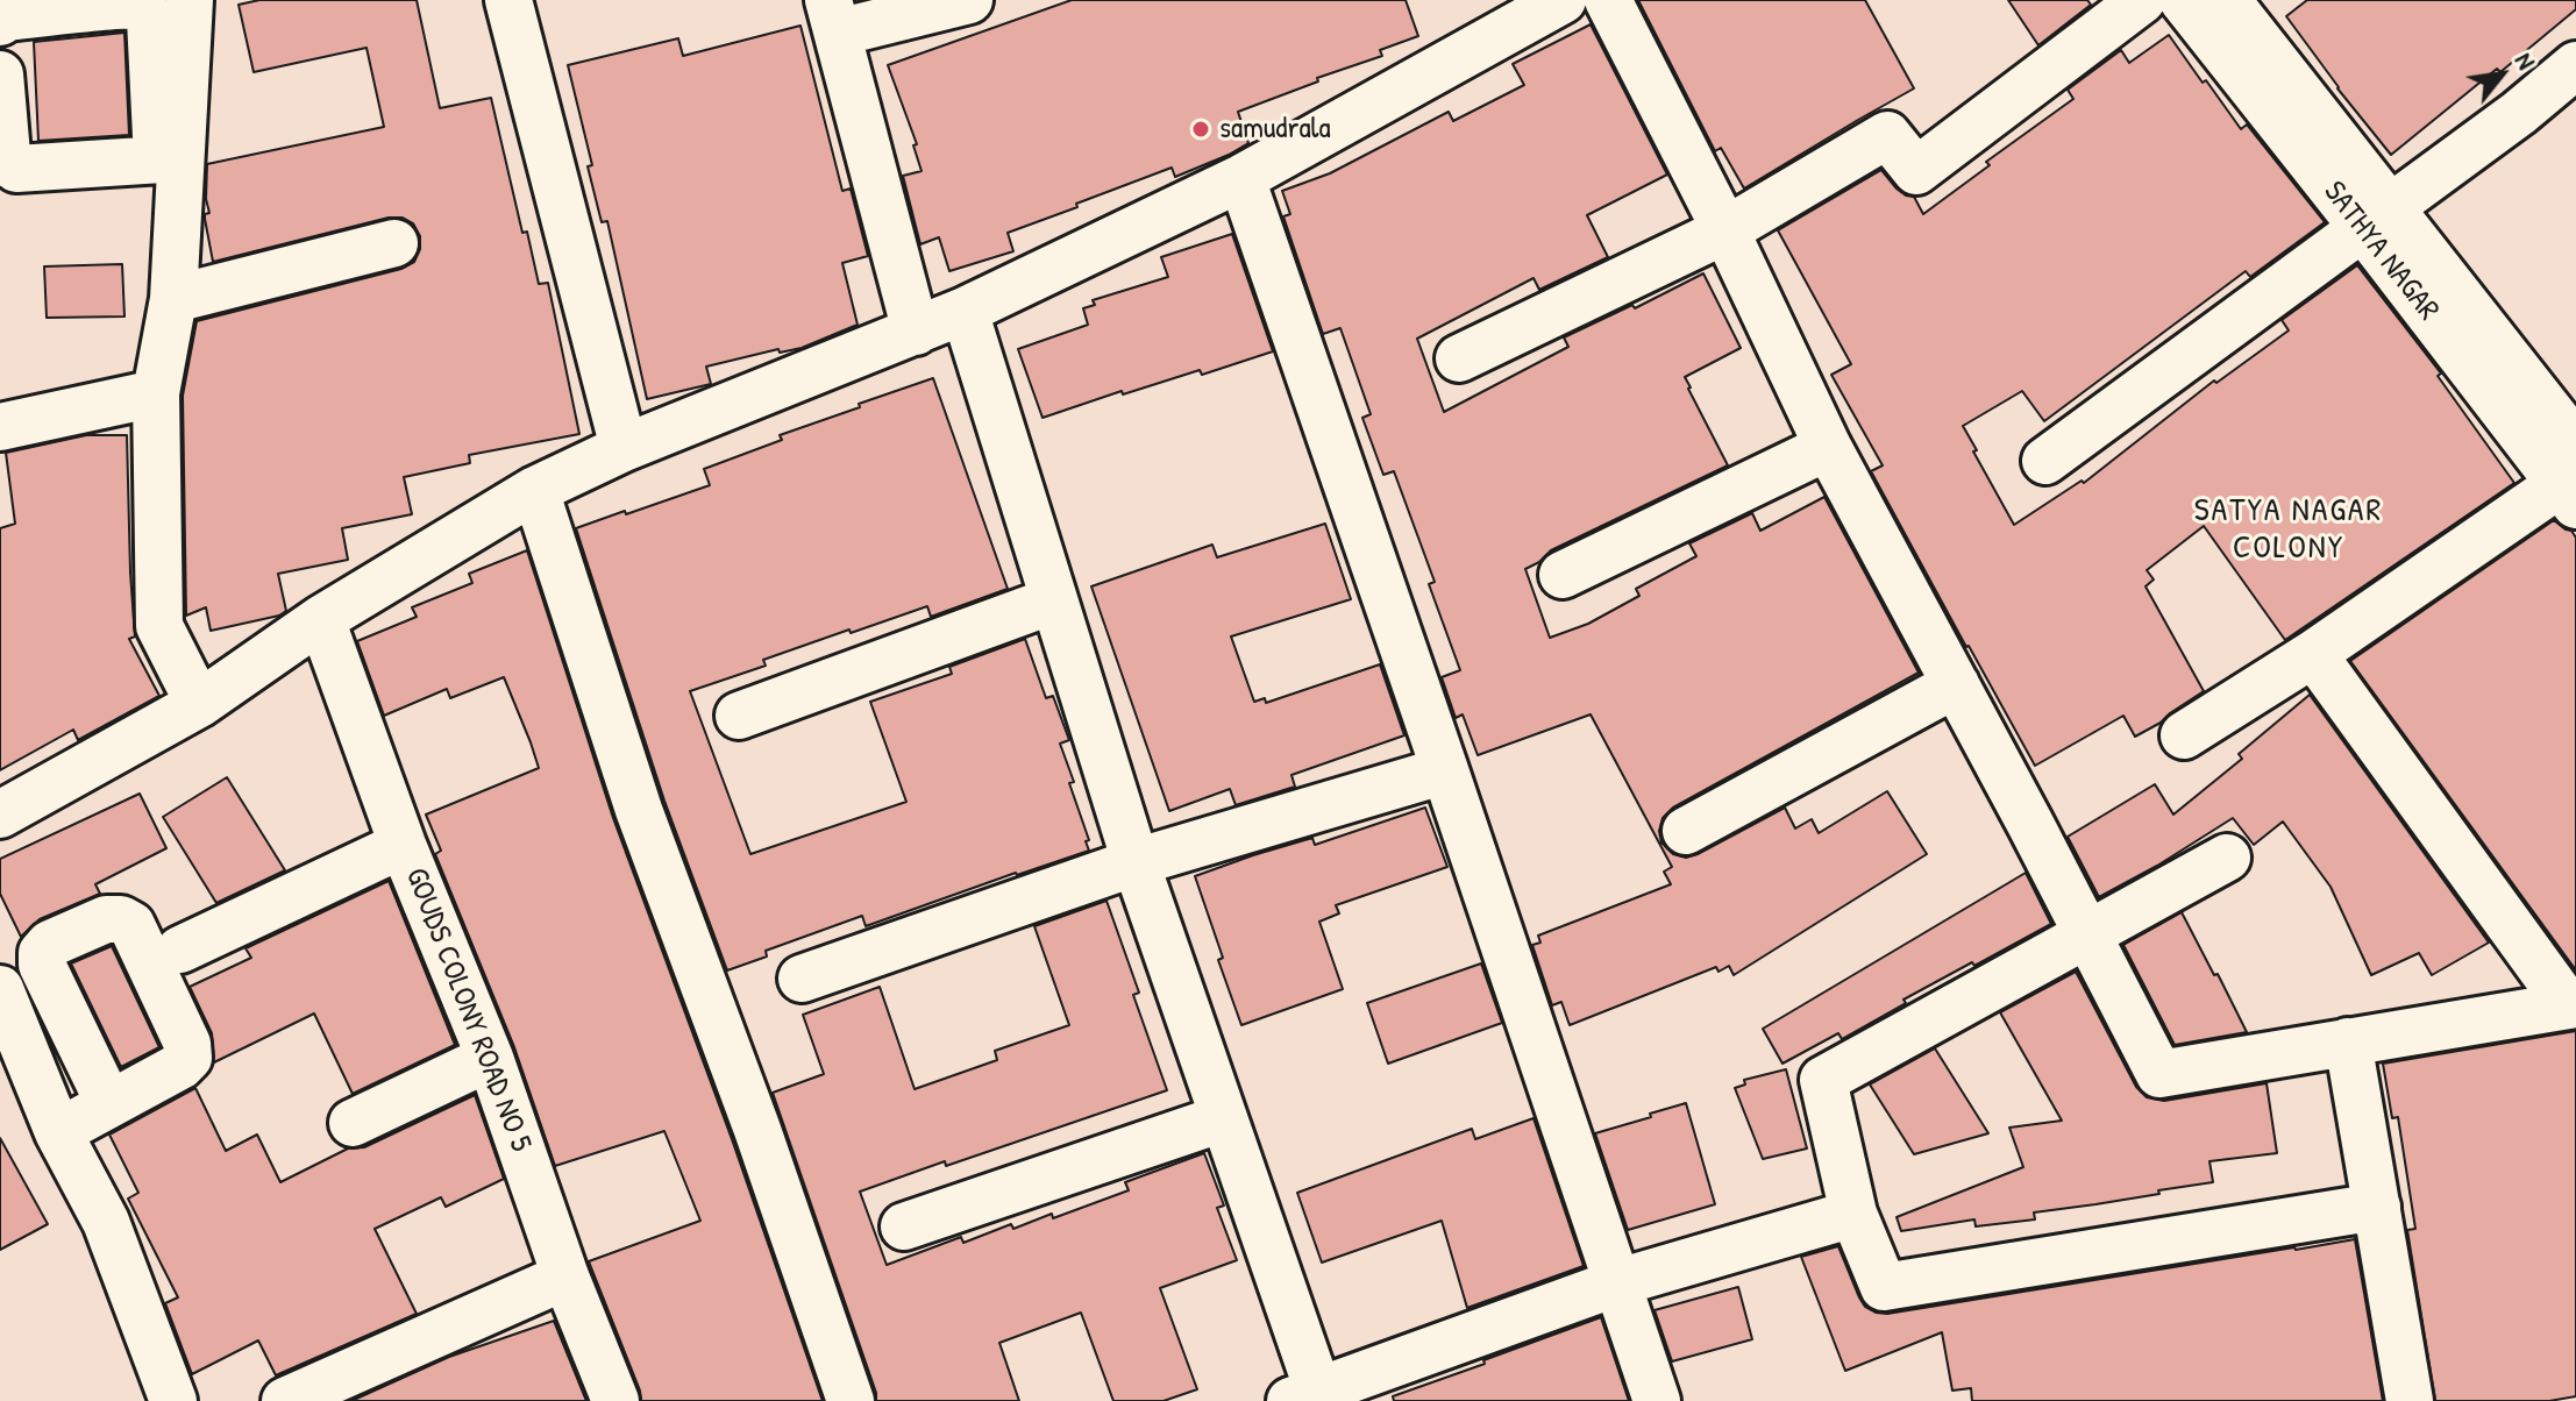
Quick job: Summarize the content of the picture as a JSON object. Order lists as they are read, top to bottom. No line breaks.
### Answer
{"streets":{"street":["SATHYA NAGAR","GOUDS COLONY ROAD NO 5"]},"districts":["SATYA NAGAR COLONY"],"places":["samudrala"],"north":"top right"}
